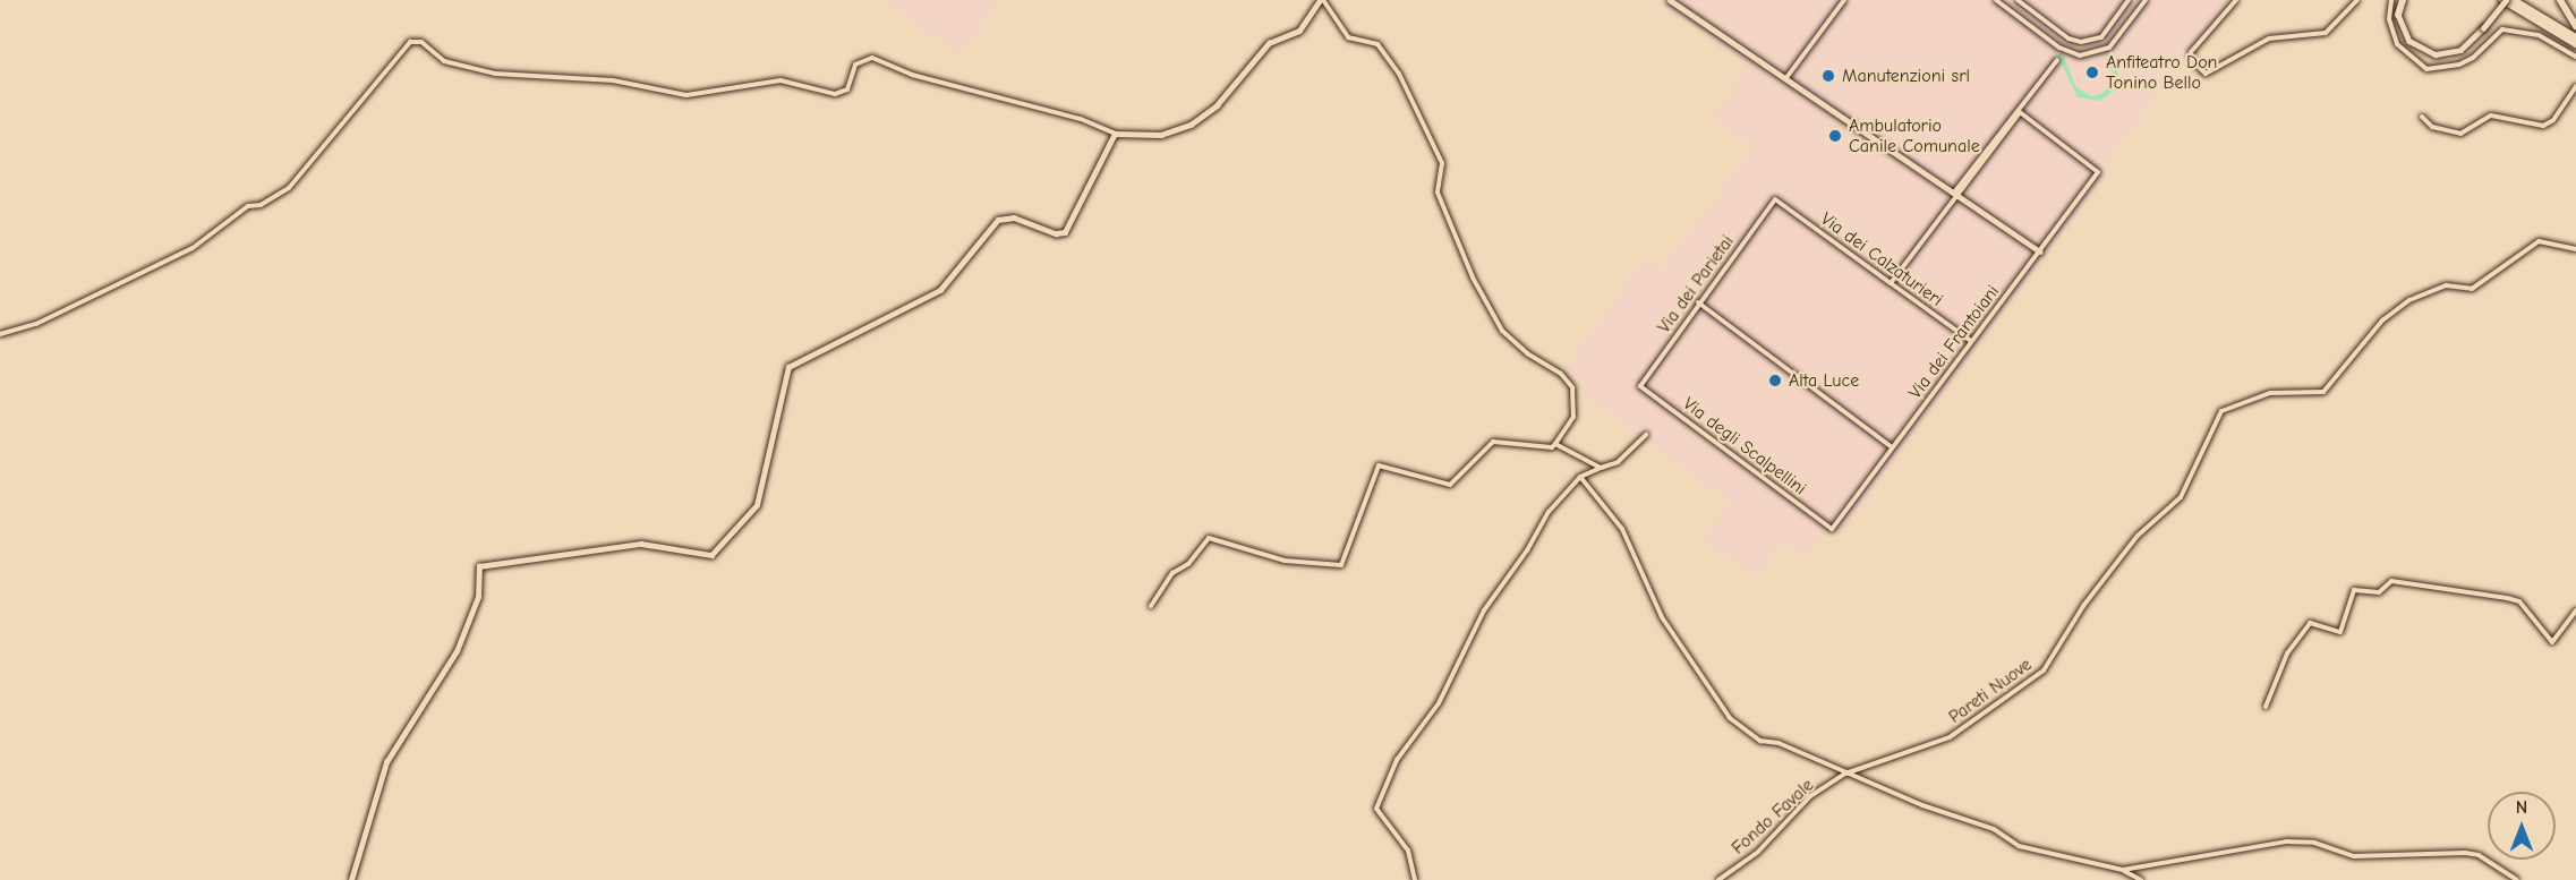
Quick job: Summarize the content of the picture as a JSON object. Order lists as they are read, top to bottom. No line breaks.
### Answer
{"streets":{"street":["Via dei Calzaturieri","Via dei Parietai","Via dei Frantoiani","Via degli Scalpellini","Pareti Nuove","Fondo Favale"]},"crossings":[["Via dei Calzaturieri","Via dei Parietai"],["Via dei Calzaturieri","Via dei Frantoiani"],["Via dei Parietai","Via degli Scalpellini"],["Via dei Frantoiani","Via degli Scalpellini"],["Pareti Nuove","Fondo Favale"]],"places":["Anfiteatro Don Tonino Bello","Manutenzioni srl","Ambulatorio Canile Comunale","Alta Luce"],"north":"top"}
